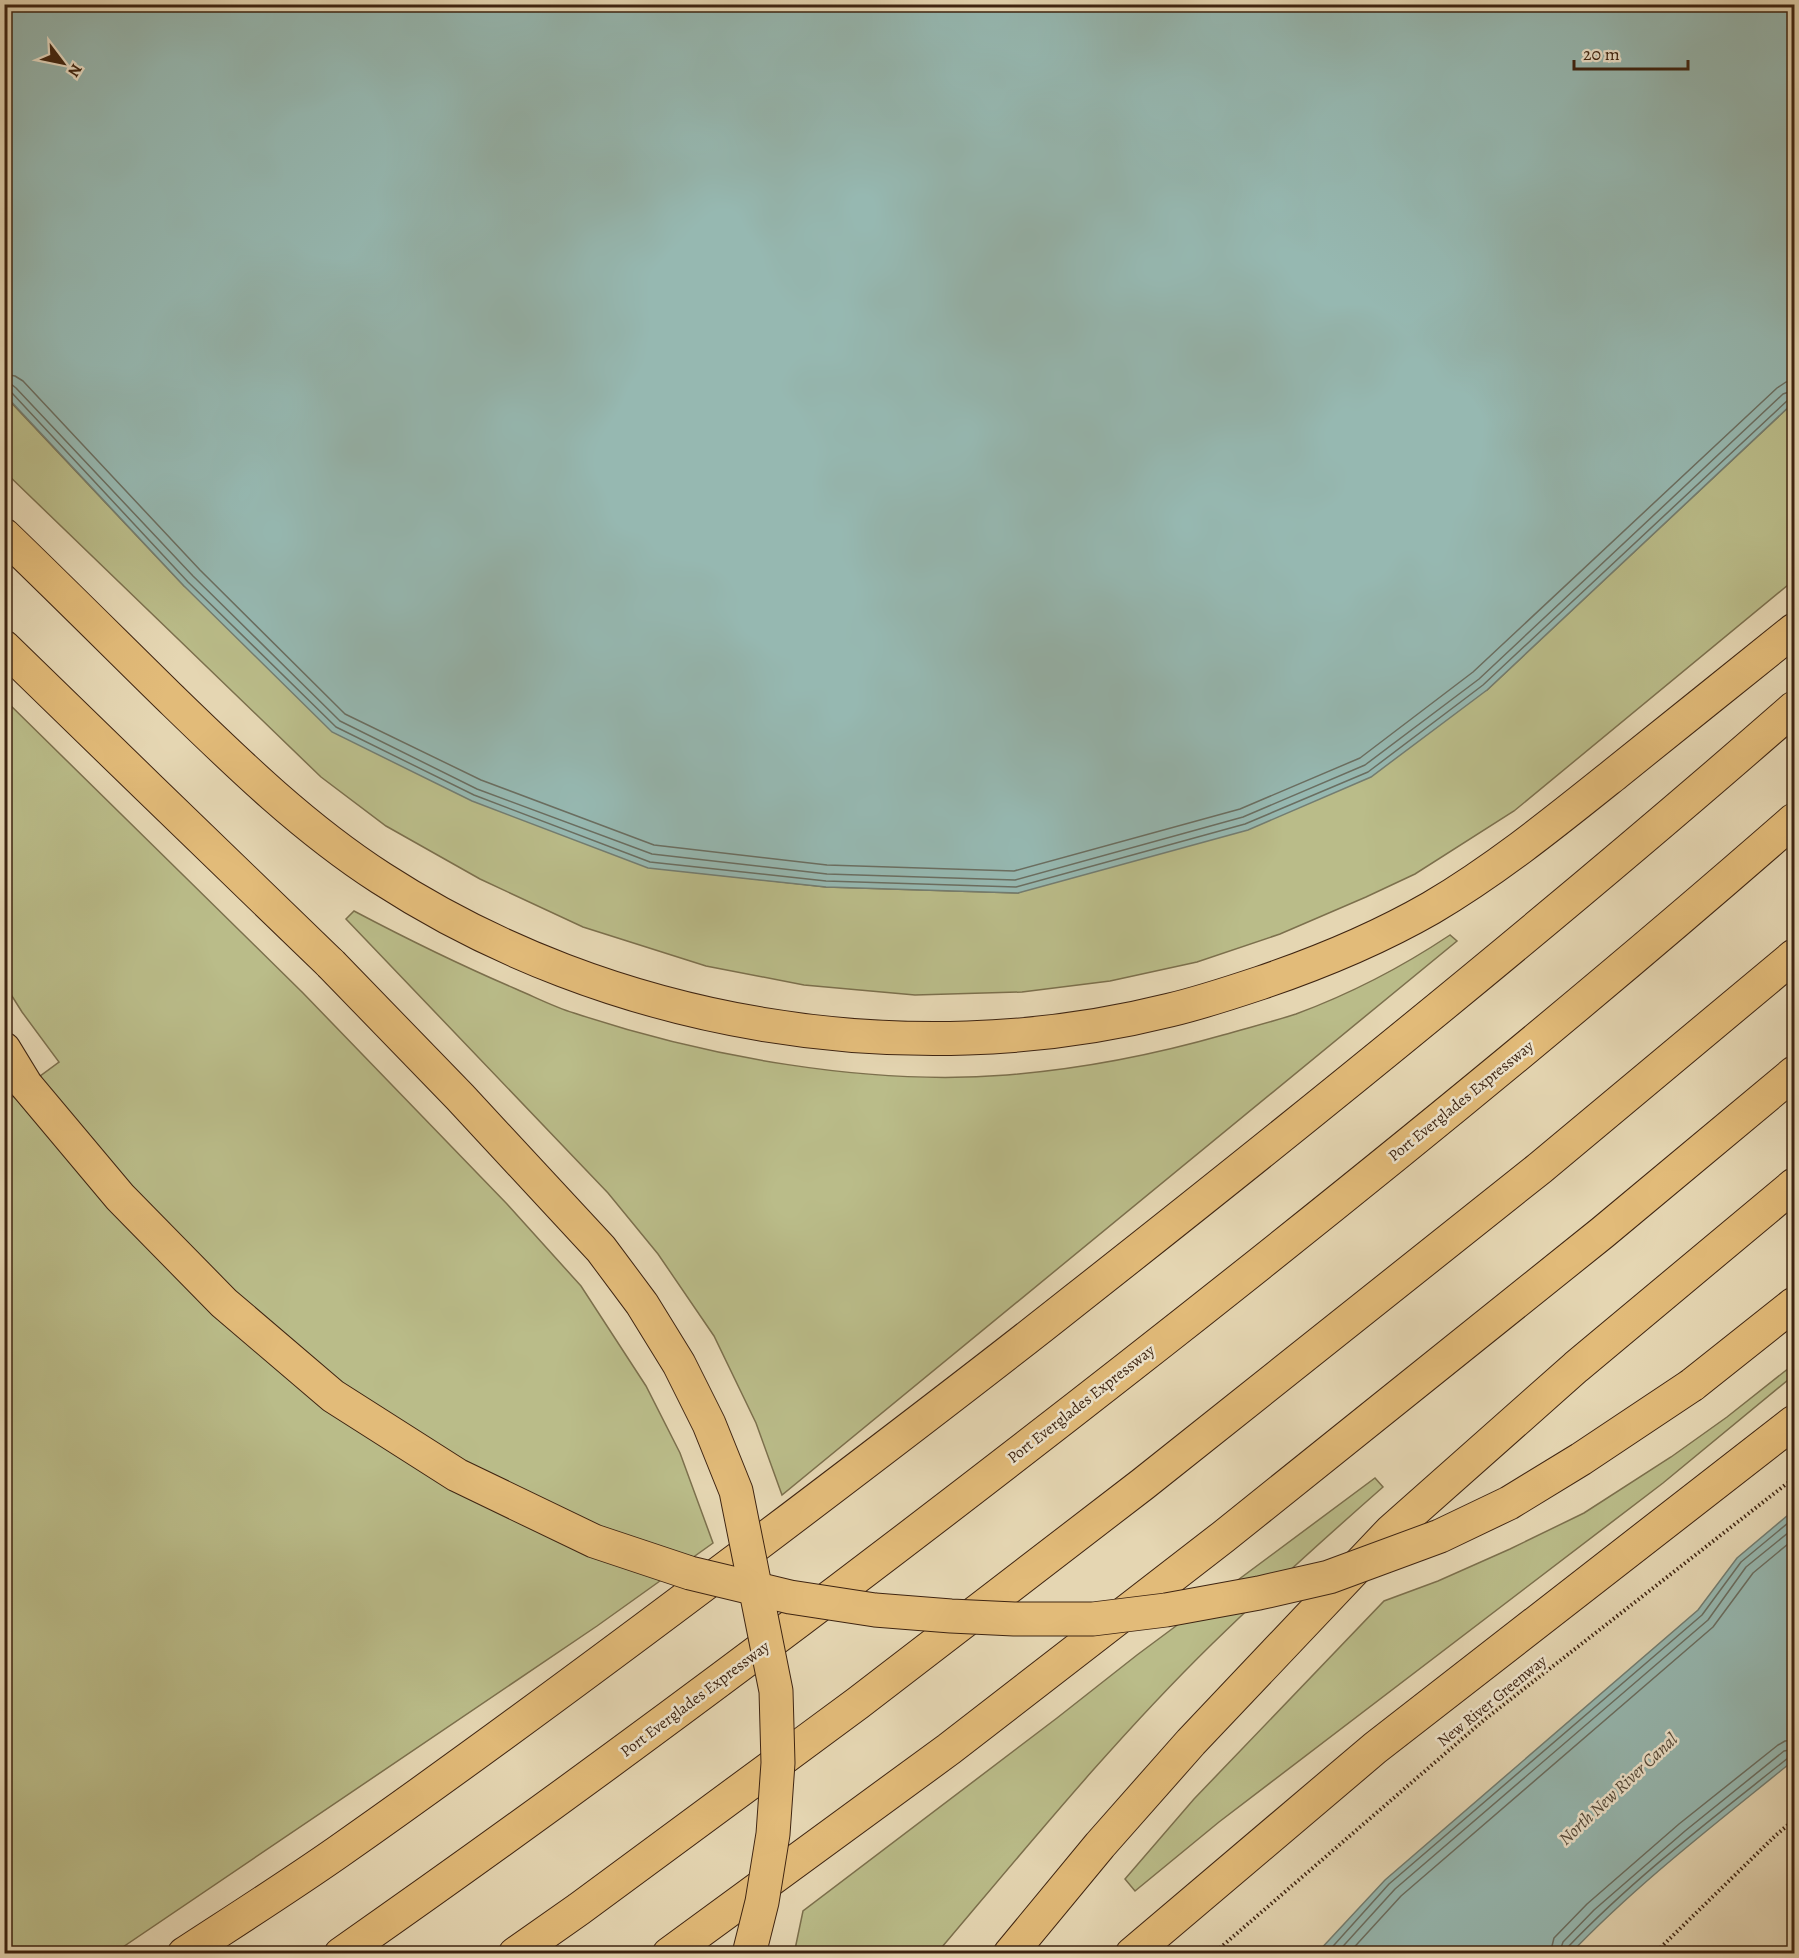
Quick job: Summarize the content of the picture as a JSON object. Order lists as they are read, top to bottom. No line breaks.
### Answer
{"streets":{"main road":["Port Everglades Expressway"],"path":["New River Greenway"]},"water":["North New River Canal"],"scale_bar":"20 m","north":"bottom right"}
